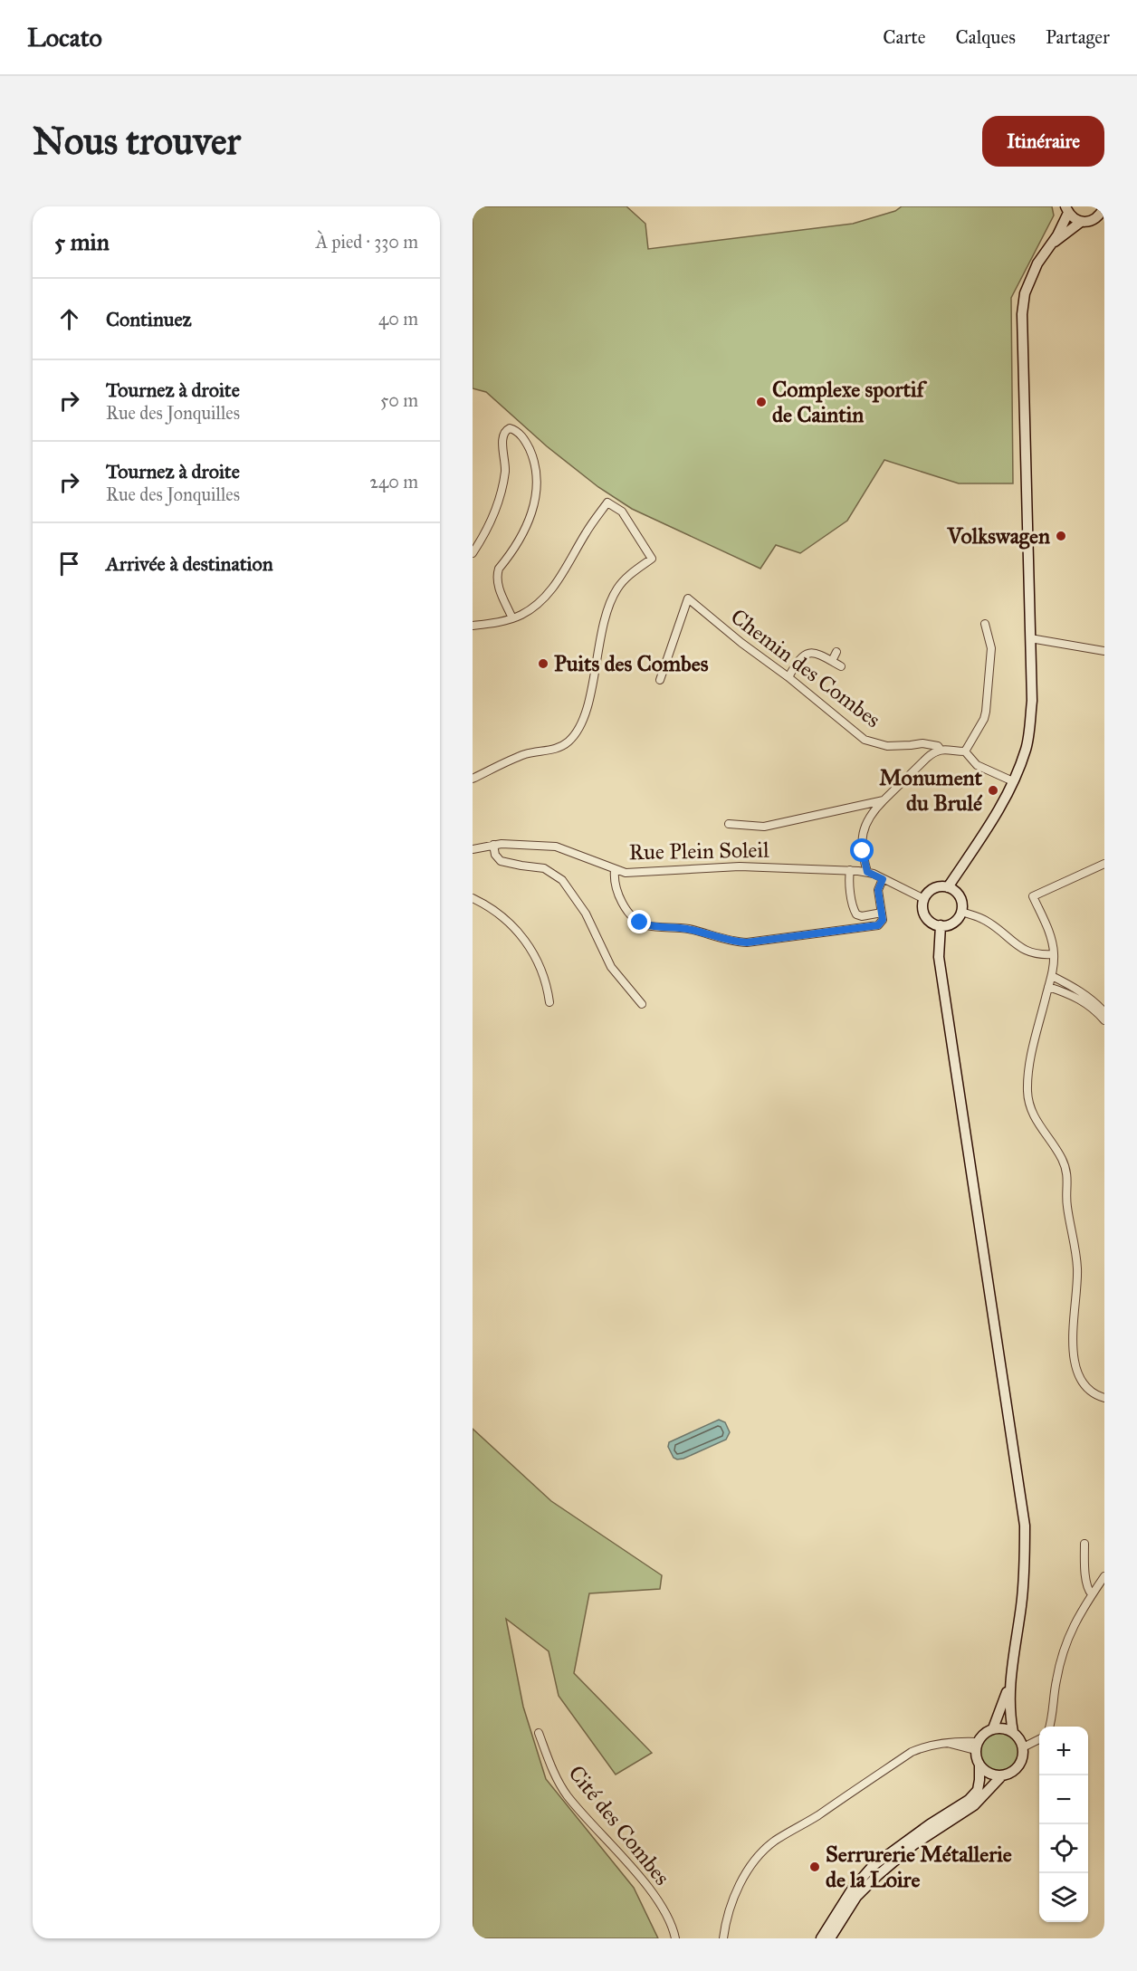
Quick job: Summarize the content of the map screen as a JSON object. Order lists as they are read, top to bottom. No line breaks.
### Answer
{"streets":{"street":["Chemin des Combes","Rue Plein Soleil","Cité des Combes"]},"places":["Complexe sportif de Caintin","Volkswagen","Puits des Combes","Monument du Brulé","Serrurerie Métallerie de la Loire"],"page":{"header":"Locato","nav":["Carte","Calques","Partager"],"buttons":"Itinéraire","title":"Nous trouver","heading":["5 min","À pied · 330 m"],"list":[["Continuez","40 m"],["Tournez à droite","Rue des Jonquilles","50 m"],["Tournez à droite","Rue des Jonquilles","240 m"],"Arrivée à destination"],"map_buttons":["+","−"]}}
